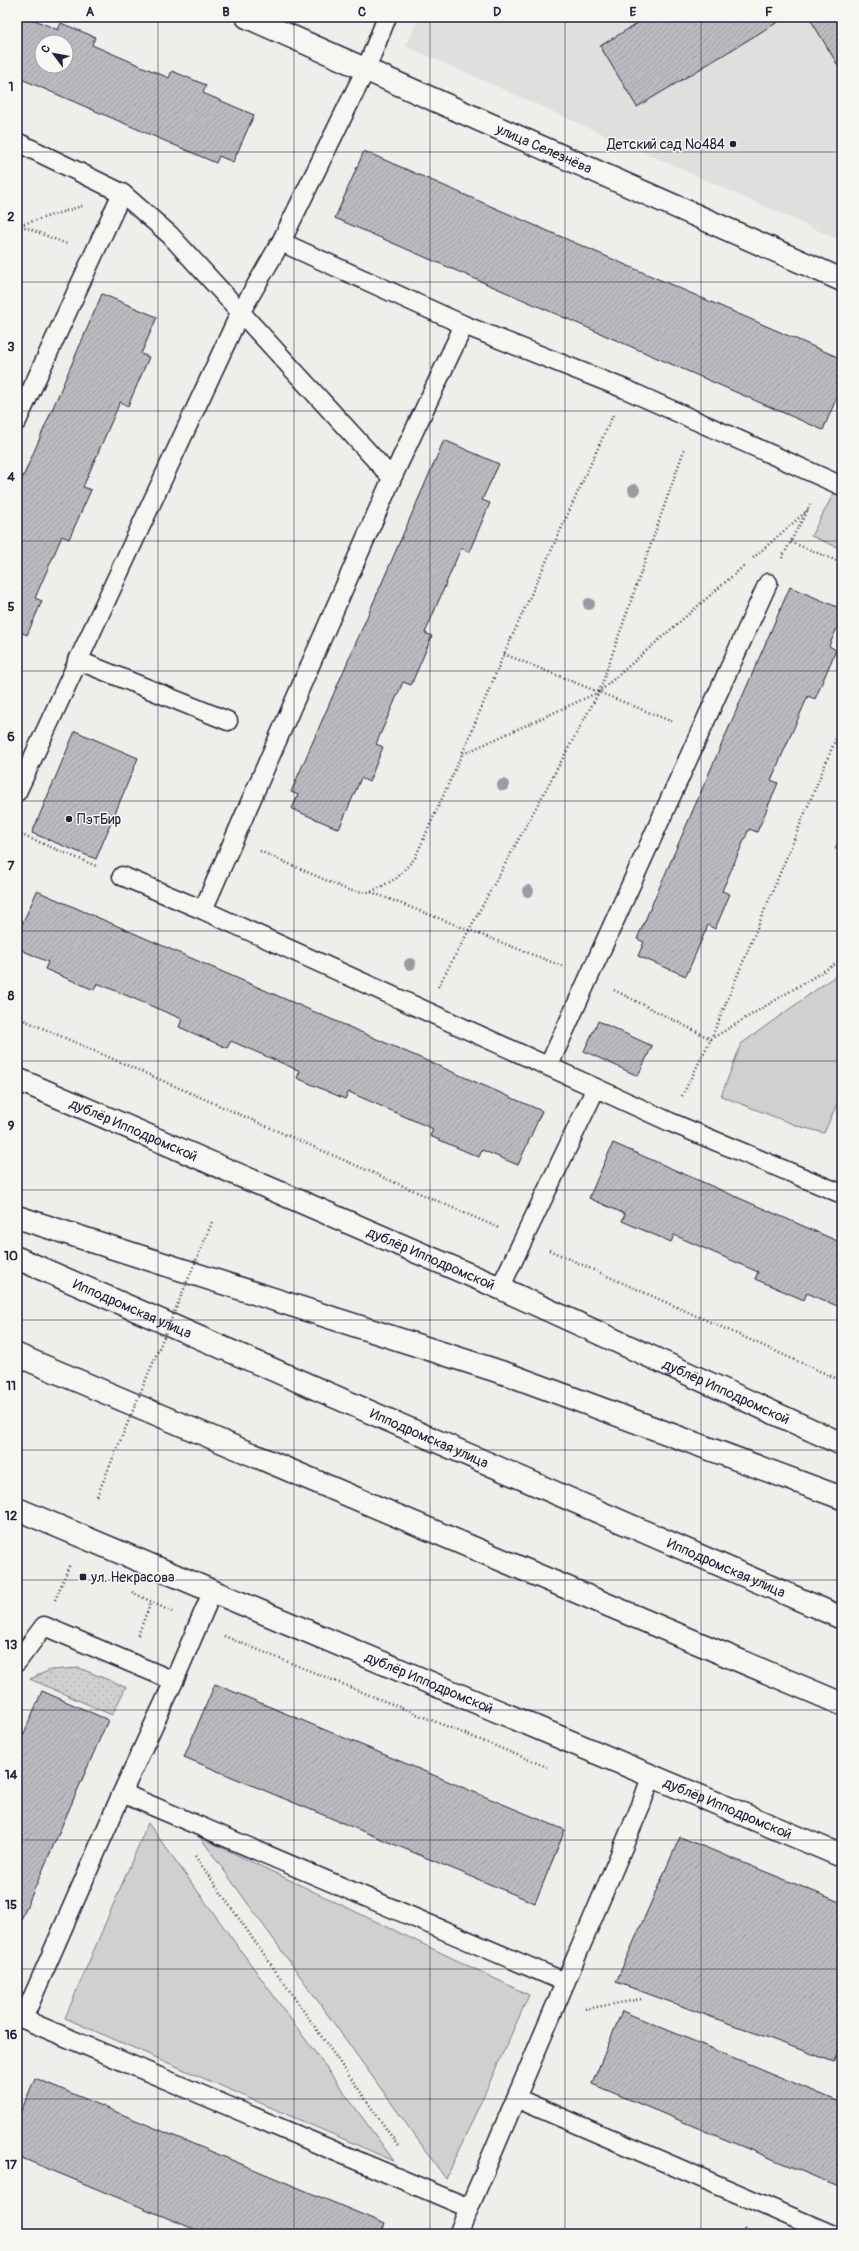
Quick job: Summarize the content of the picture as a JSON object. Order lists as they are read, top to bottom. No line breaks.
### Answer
{"streets":{"main road":["улица Селезнёва","дублёр Ипподромской","Ипподромская улица"]},"places":{"other":["Детский сад №484","ПэтБир"],"transit":["ул. Некрасова"]},"north":"top left","grid":{"columns":["A","B","C","D","E","F"],"rows":["1","2","3","4","5","6","7","8","9","10","11","12","13","14","15","16","17"]}}
